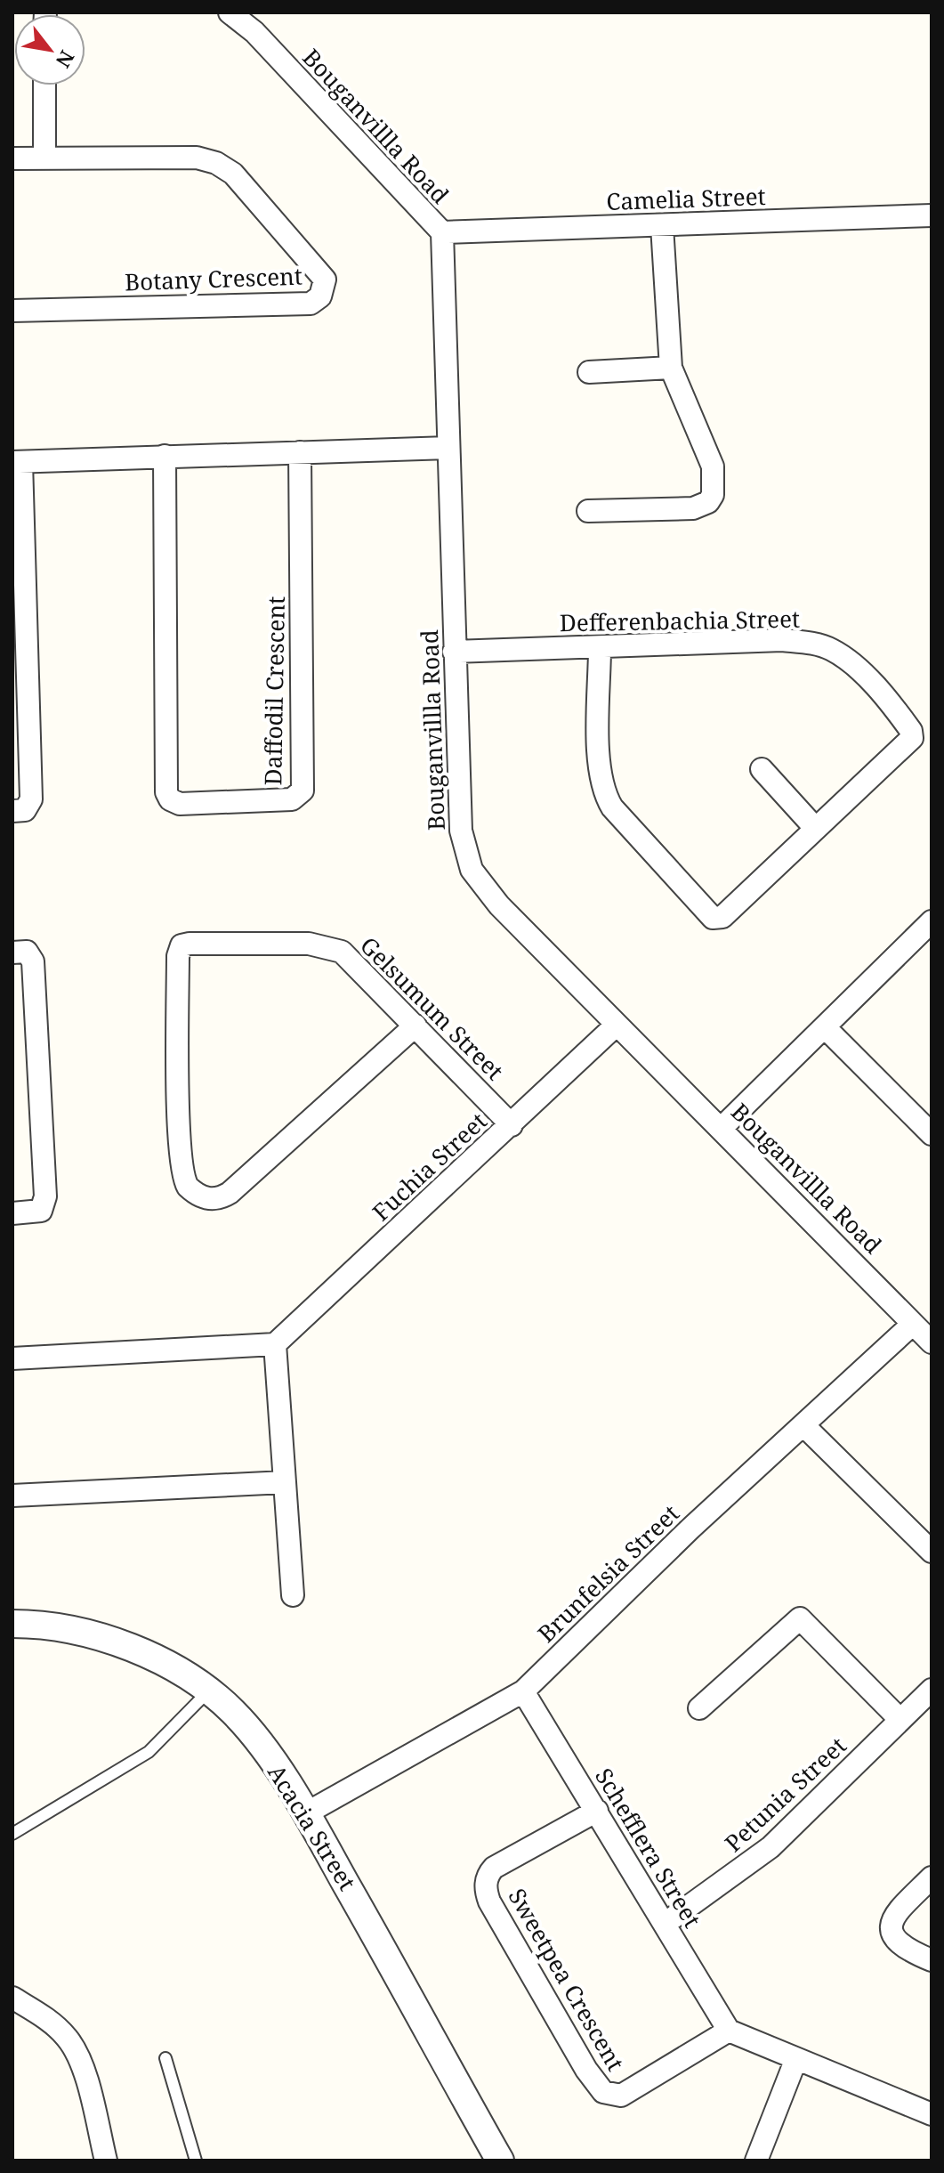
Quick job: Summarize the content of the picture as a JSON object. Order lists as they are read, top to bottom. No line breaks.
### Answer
{"streets":{"street":["Bouganvillla Road","Camelia Street","Botany Crescent","Defferenbachia Street","Daffodil Crescent","Gelsumum Street","Fuchia Street","Brunfelsia Street","Petunia Street","Acacia Street","Schefflera Street","Sweetpea Crescent"]},"crossings":[["Bouganvillla Road","Camelia Street"],["Bouganvillla Road","Defferenbachia Street"],["Bouganvillla Road","Fuchia Street"],["Bouganvillla Road","Brunfelsia Street"],["Gelsumum Street","Fuchia Street"],["Brunfelsia Street","Acacia Street"],["Brunfelsia Street","Schefflera Street"],["Petunia Street","Schefflera Street"],["Schefflera Street","Sweetpea Crescent"]],"north":"bottom right"}
